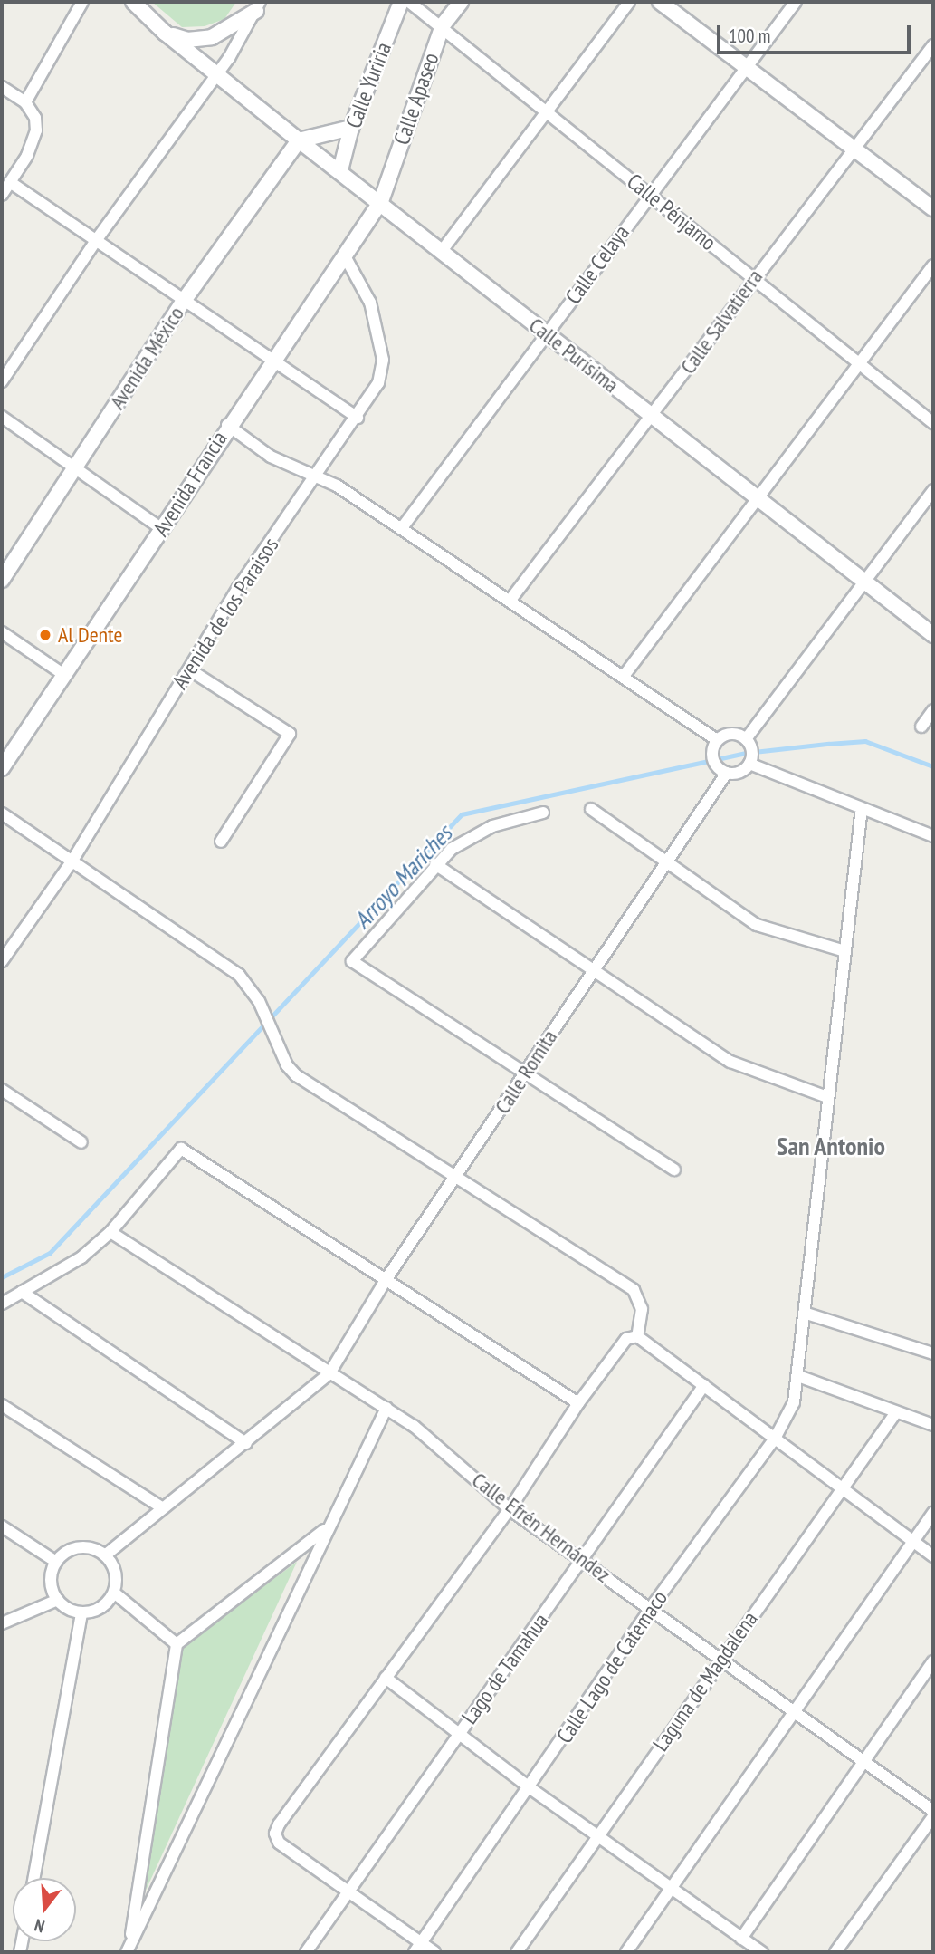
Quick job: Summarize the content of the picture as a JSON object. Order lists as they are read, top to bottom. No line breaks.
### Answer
{"streets":{"street":["Calle Yuriria","Calle Apaseo","Calle Pénjamo","Calle Celaya","Calle Salvatierra","Calle Purísima","Avenida México","Avenida Francia","Avenida de los Paraisos","Calle Romita","Calle Efrén Hernández","Calle Lago de Catemaco","Lago de Tamahua","Laguna de Magdalena"]},"crossings":[["Calle Yuriria","Calle Purísima"],["Calle Apaseo","Calle Pénjamo"],["Calle Apaseo","Calle Purísima"],["Calle Apaseo","Avenida Francia"],["Calle Pénjamo","Calle Celaya"],["Calle Pénjamo","Calle Salvatierra"],["Calle Celaya","Calle Purísima"],["Calle Salvatierra","Calle Purísima"],["Calle Purísima","Avenida México"],["Calle Purísima","Avenida Francia"],["Avenida Francia","Avenida de los Paraisos"],["Calle Romita","Calle Efrén Hernández"],["Calle Efrén Hernández","Calle Lago de Catemaco"],["Calle Efrén Hernández","Lago de Tamahua"],["Calle Efrén Hernández","Laguna de Magdalena"]],"districts":["San Antonio"],"water":["Arroyo Mariches"],"places":["Al Dente"],"scale_bar":"100 m","north":"bottom"}
